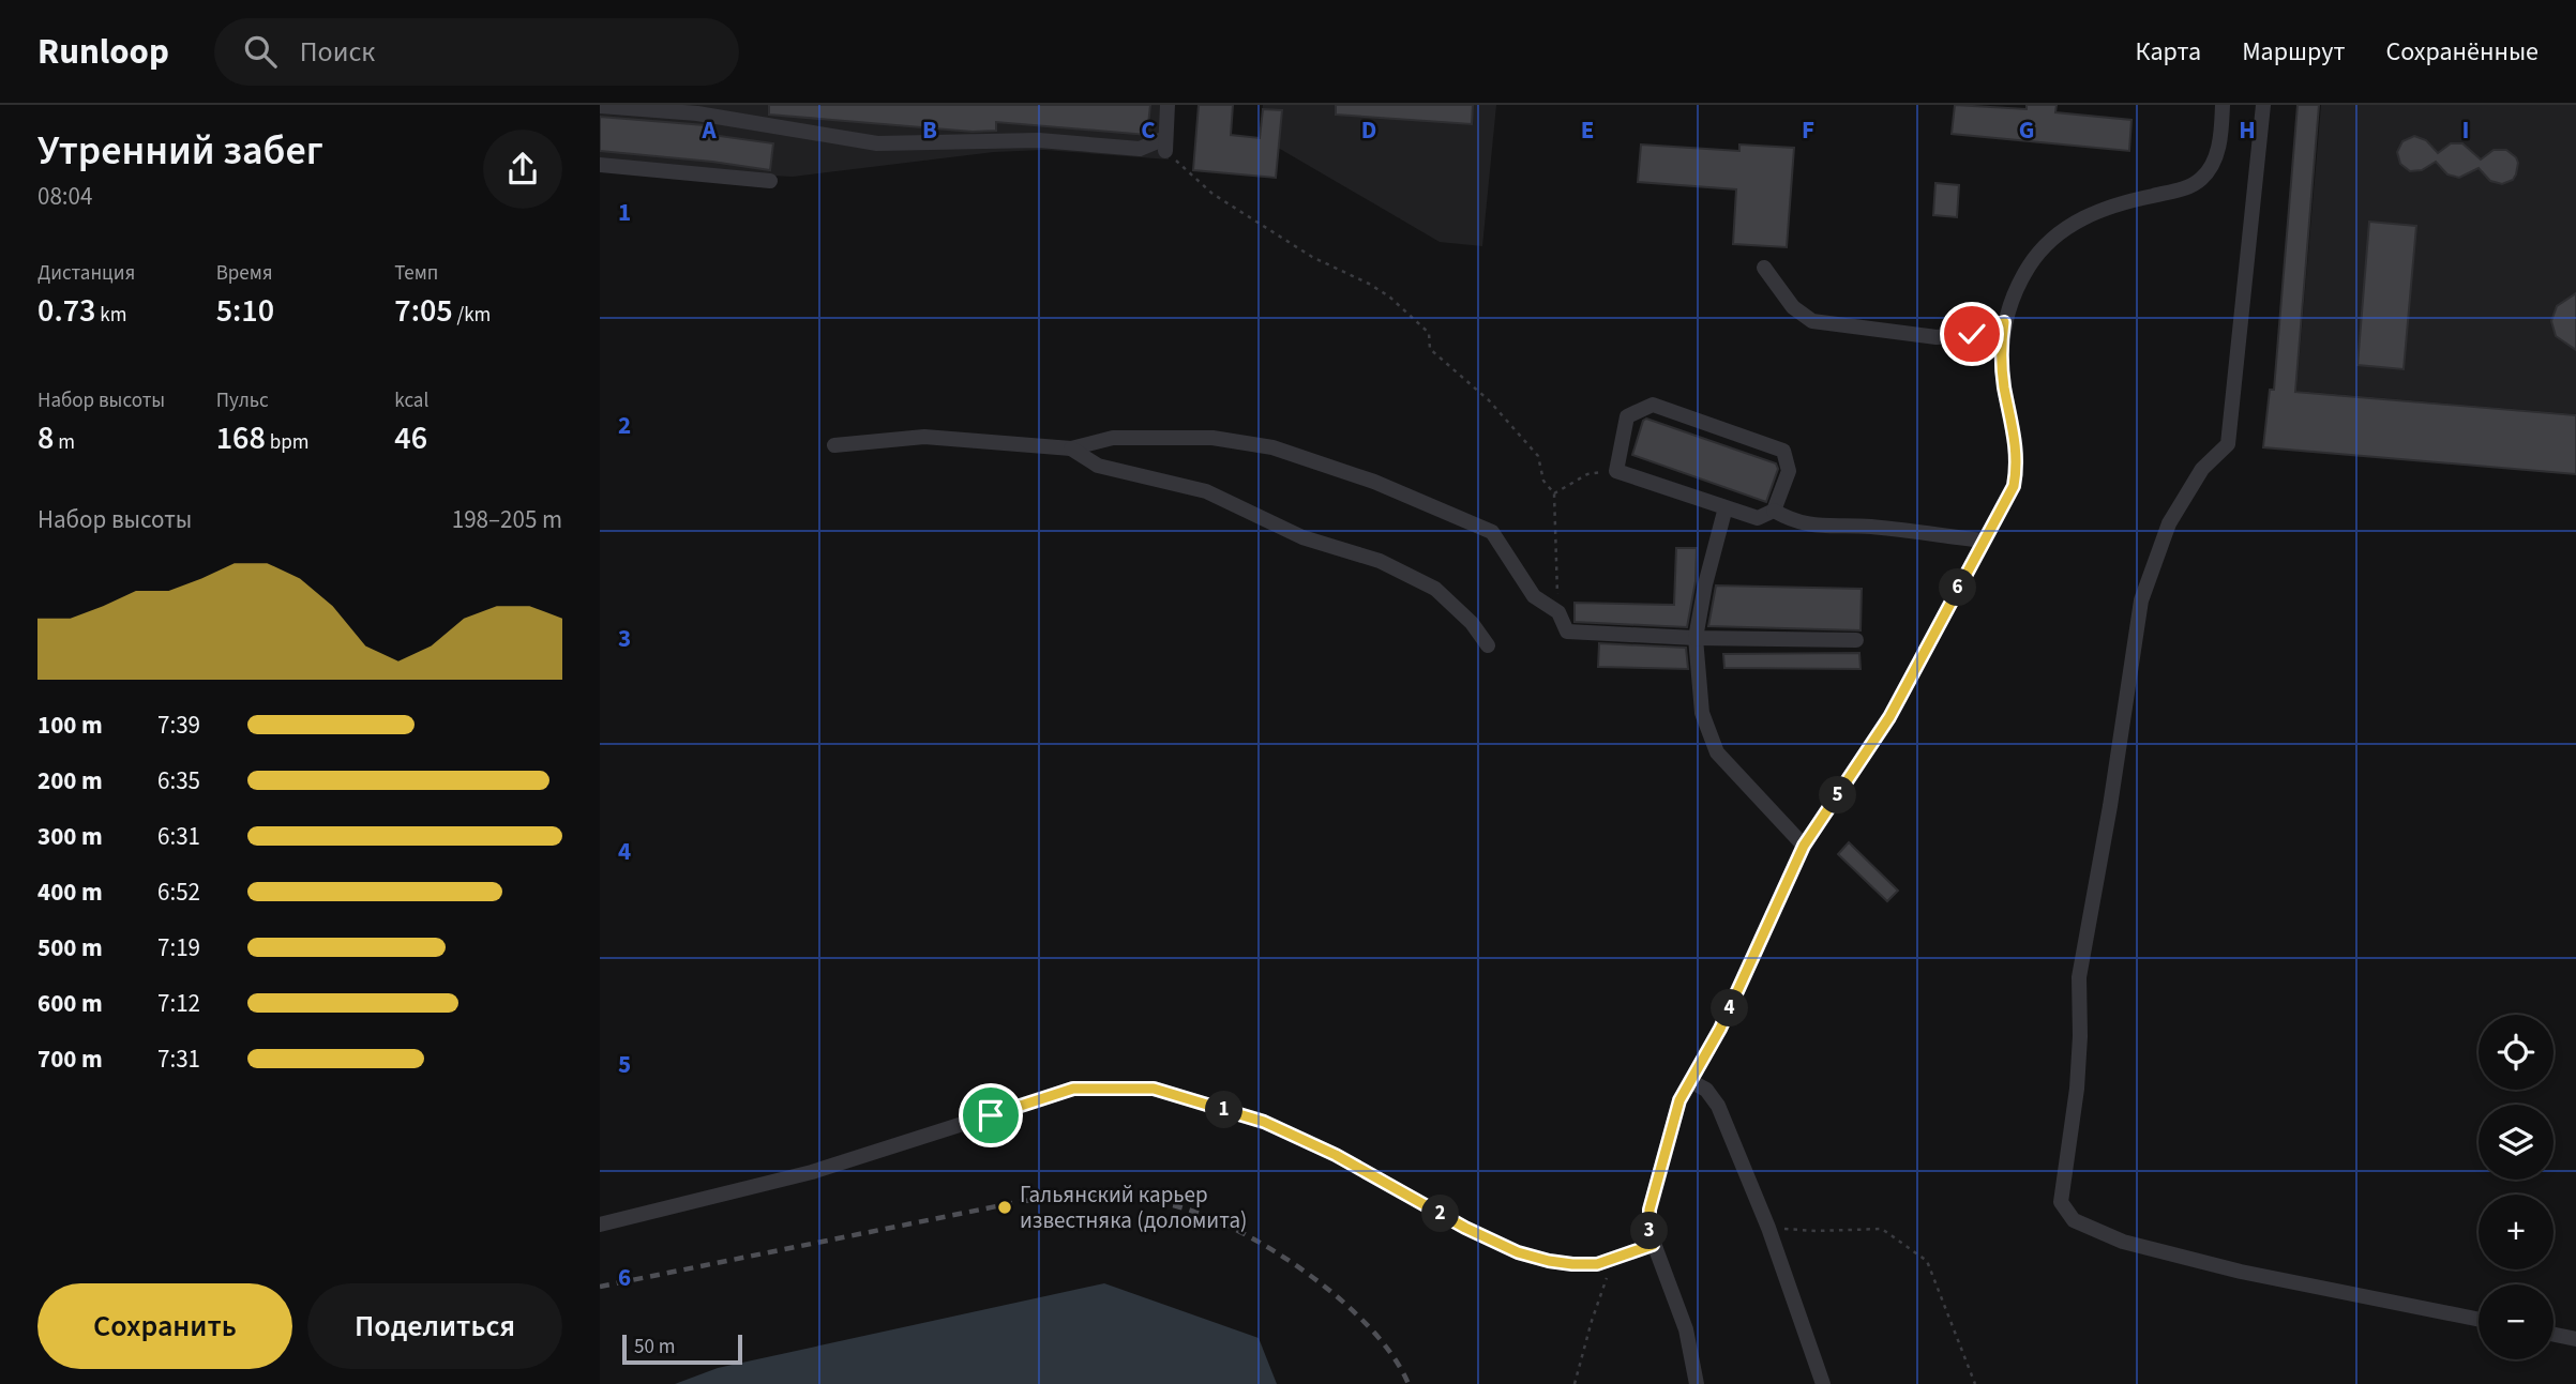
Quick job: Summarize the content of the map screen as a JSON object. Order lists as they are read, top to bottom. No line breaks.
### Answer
{"places":["Гальянский карьер известняка (доломита)"],"scale_bar":"50 m","page":{"header":"Runloop","search":"Поиск","nav":["Карта","Маршрут","Сохранённые"],"heading":["Утренний забег","08:04"],"stats":[["Дистанция","0.73 km"],["Время","5:10"],["Темп","7:05 /km"],["Набор высоты","8 m"],["Пульс","168 bpm"],["kcal","46"]],"chart":["Набор высоты","198–205 m"],"pins":["6","5","4","1","2","3"],"list":[{"name":"100 m","note":"7:39"},{"name":"200 m","note":"6:35"},{"name":"300 m","note":"6:31"},{"name":"400 m","note":"6:52"},{"name":"500 m","note":"7:19"},{"name":"600 m","note":"7:12"},{"name":"700 m","note":"7:31"}],"map_buttons":["+","−"],"buttons":["Сохранить","Поделиться"],"scale":"50 m"},"grid":{"columns":["A","B","C","D","E","F","G","H","I"],"rows":["1","2","3","4","5","6"]}}
